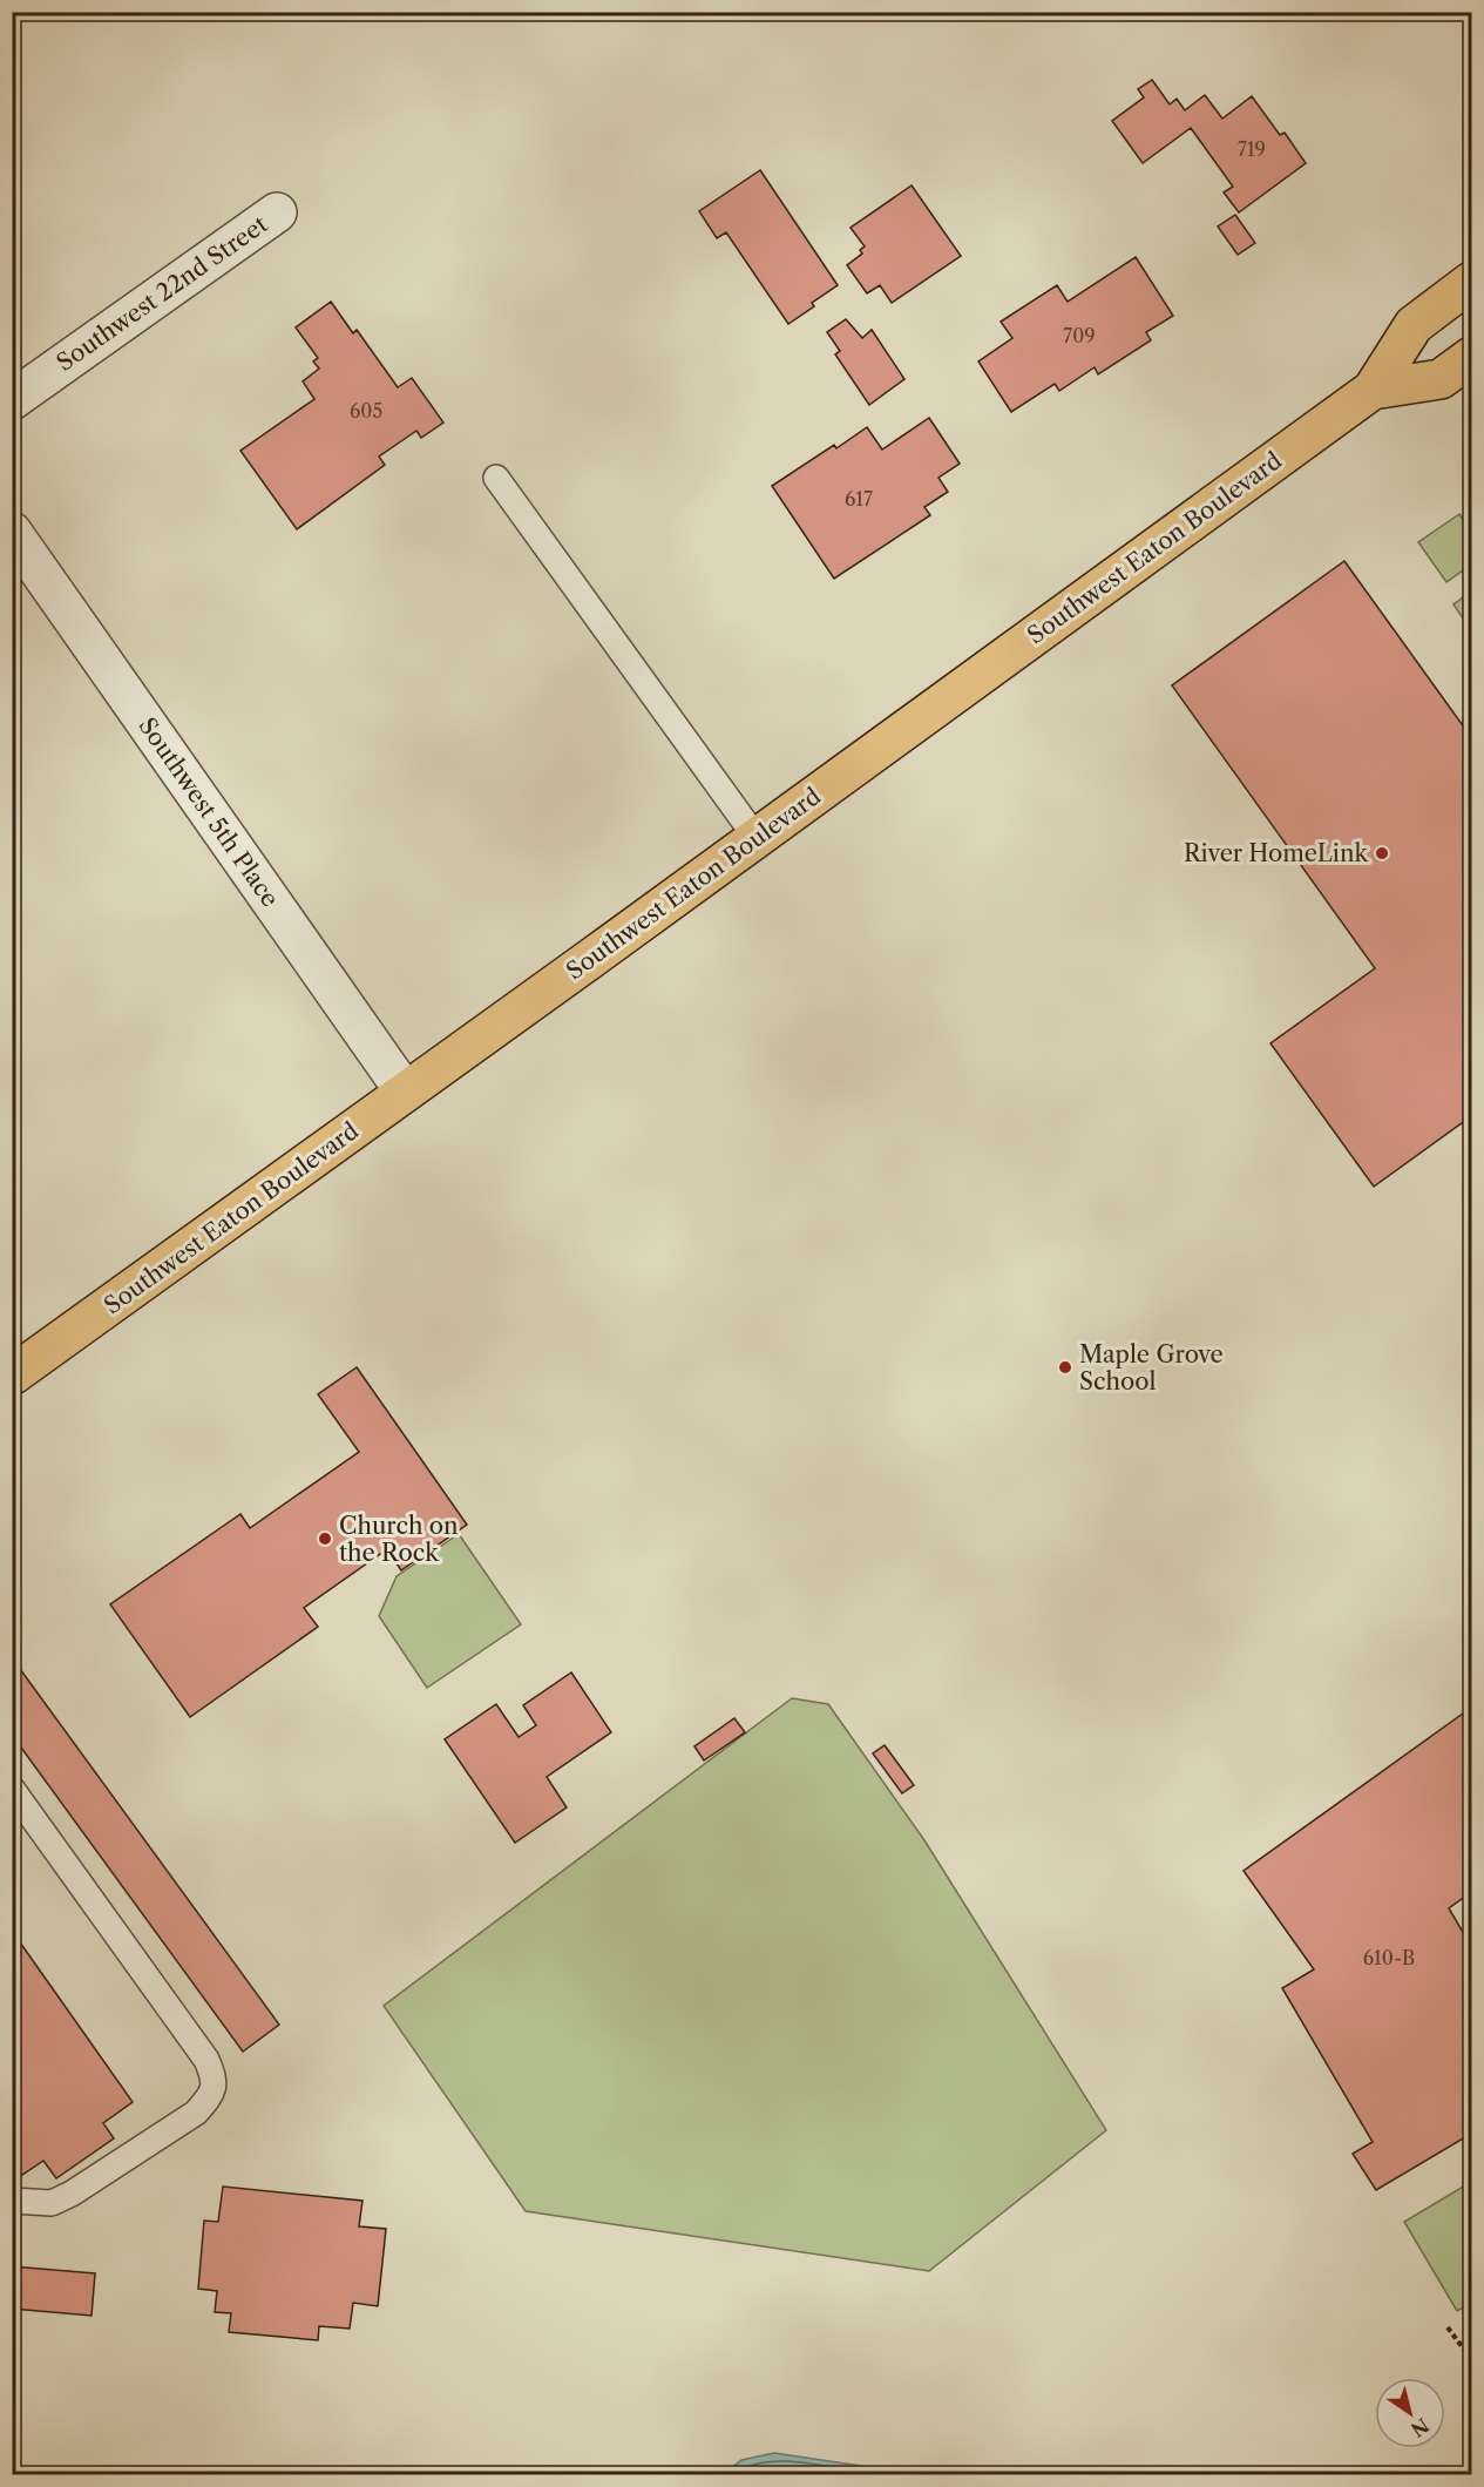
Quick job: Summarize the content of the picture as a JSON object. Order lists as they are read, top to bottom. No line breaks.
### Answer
{"streets":{"main road":["Southwest Eaton Boulevard"],"street":["Southwest 22nd Street","Southwest 5th Place"]},"crossings":[["Southwest Eaton Boulevard","Southwest 5th Place"]],"places":["River HomeLink","Maple Grove School","Church on the Rock"],"house_numbers":["719","709","605","617","610-B"],"north":"bottom right"}
